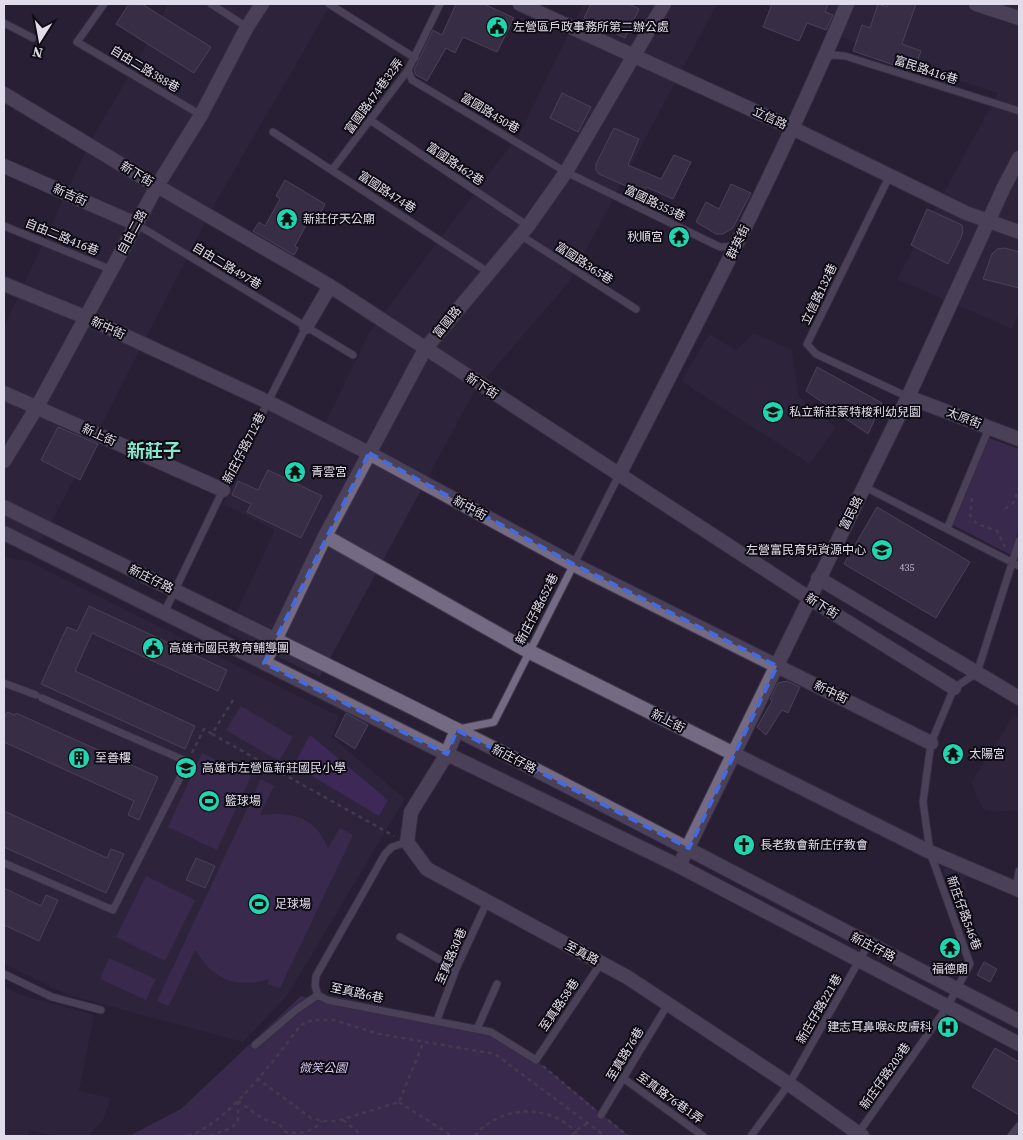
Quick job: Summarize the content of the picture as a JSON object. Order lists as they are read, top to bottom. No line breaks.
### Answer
{"streets":{"street":["立信路","新下街","新吉街","自由二路","群英街","富國路","新中街","太原街","新上街","新庄仔路712巷","富民路","新庄仔路","至真路"],"lane":["自由二路388巷","富民路416巷","富國路474巷32弄","富國路450巷","富國路462巷","富國路474巷","富國路353巷","自由二路416巷","富國路365巷","自由二路497巷","立信路132巷","新庄仔路652巷","新庄仔路546巷","至真路30巷","至真路6巷","至真路58巷","新庄仔路221巷","至真路76巷","新庄仔路203巷","至真路76巷1弄"]},"crossings":[["自由二路388巷","自由二路"],["富民路416巷","群英街"],["富國路474巷32弄","富國路450巷"],["富國路474巷32弄","富國路462巷"],["富國路474巷32弄","富國路474巷"],["富國路450巷","富國路353巷"],["富國路450巷","富國路"],["立信路","群英街"],["立信路","立信路132巷"],["立信路","富國路"],["立信路","富民路"],["富國路462巷","富國路365巷"],["富國路462巷","富國路"],["新下街","自由二路"],["新下街","群英街"],["新下街","富國路"],["新下街","新庄仔路712巷"],["新下街","富民路"],["新下街","新庄仔路652巷"],["新下街","新庄仔路546巷"],["富國路474巷","富國路"],["新吉街","自由二路"],["新吉街","自由二路497巷"],["富國路353巷","群英街"],["富國路353巷","富國路"],["自由二路","自由二路416巷"],["自由二路","自由二路497巷"],["自由二路","新中街"],["自由二路","新上街"],["群英街","新庄仔路652巷"],["富國路365巷","富國路"],["自由二路497巷","新庄仔路712巷"],["立信路132巷","太原街"],["立信路132巷","富民路"],["富國路","新中街"],["富國路","新上街"],["富國路","新庄仔路"],["新中街","新庄仔路712巷"],["新中街","富民路"],["新中街","新庄仔路652巷"],["新中街","新庄仔路546巷"],["太原街","富民路"],["新上街","新庄仔路712巷"],["新上街","富民路"],["新上街","新庄仔路652巷"],["新上街","新庄仔路546巷"],["新庄仔路712巷","新庄仔路"],["富民路","新庄仔路"],["新庄仔路","新庄仔路652巷"],["新庄仔路","新庄仔路546巷"],["新庄仔路","新庄仔路221巷"],["新庄仔路","新庄仔路203巷"],["新庄仔路546巷","新庄仔路203巷"],["至真路","至真路30巷"],["至真路","至真路6巷"],["至真路","至真路58巷"],["至真路","新庄仔路221巷"],["至真路","至真路76巷"],["至真路","新庄仔路203巷"],["至真路30巷","至真路6巷"],["至真路6巷","至真路58巷"],["至真路76巷","至真路76巷1弄"]],"districts":["新莊子"],"parks":["微笑公園"],"places":{"public building":["左營區戶政事務所第二辦公處","高雄市國民教育輔導團"],"temple":["新莊仔天公廟","秋順宮","青雲宮","太陽宮","福德廟"],"school or university":["私立新莊蒙特梭利幼兒園","左營富民育兒資源中心","高雄市左營區新莊國民小學"],"building":["至善樓"],"sports":["籃球場","足球場"],"church":["長老教會新庄仔教會"],"hospital":["建志耳鼻喉&皮膚科"]},"house_numbers":["435"],"north":"bottom"}
